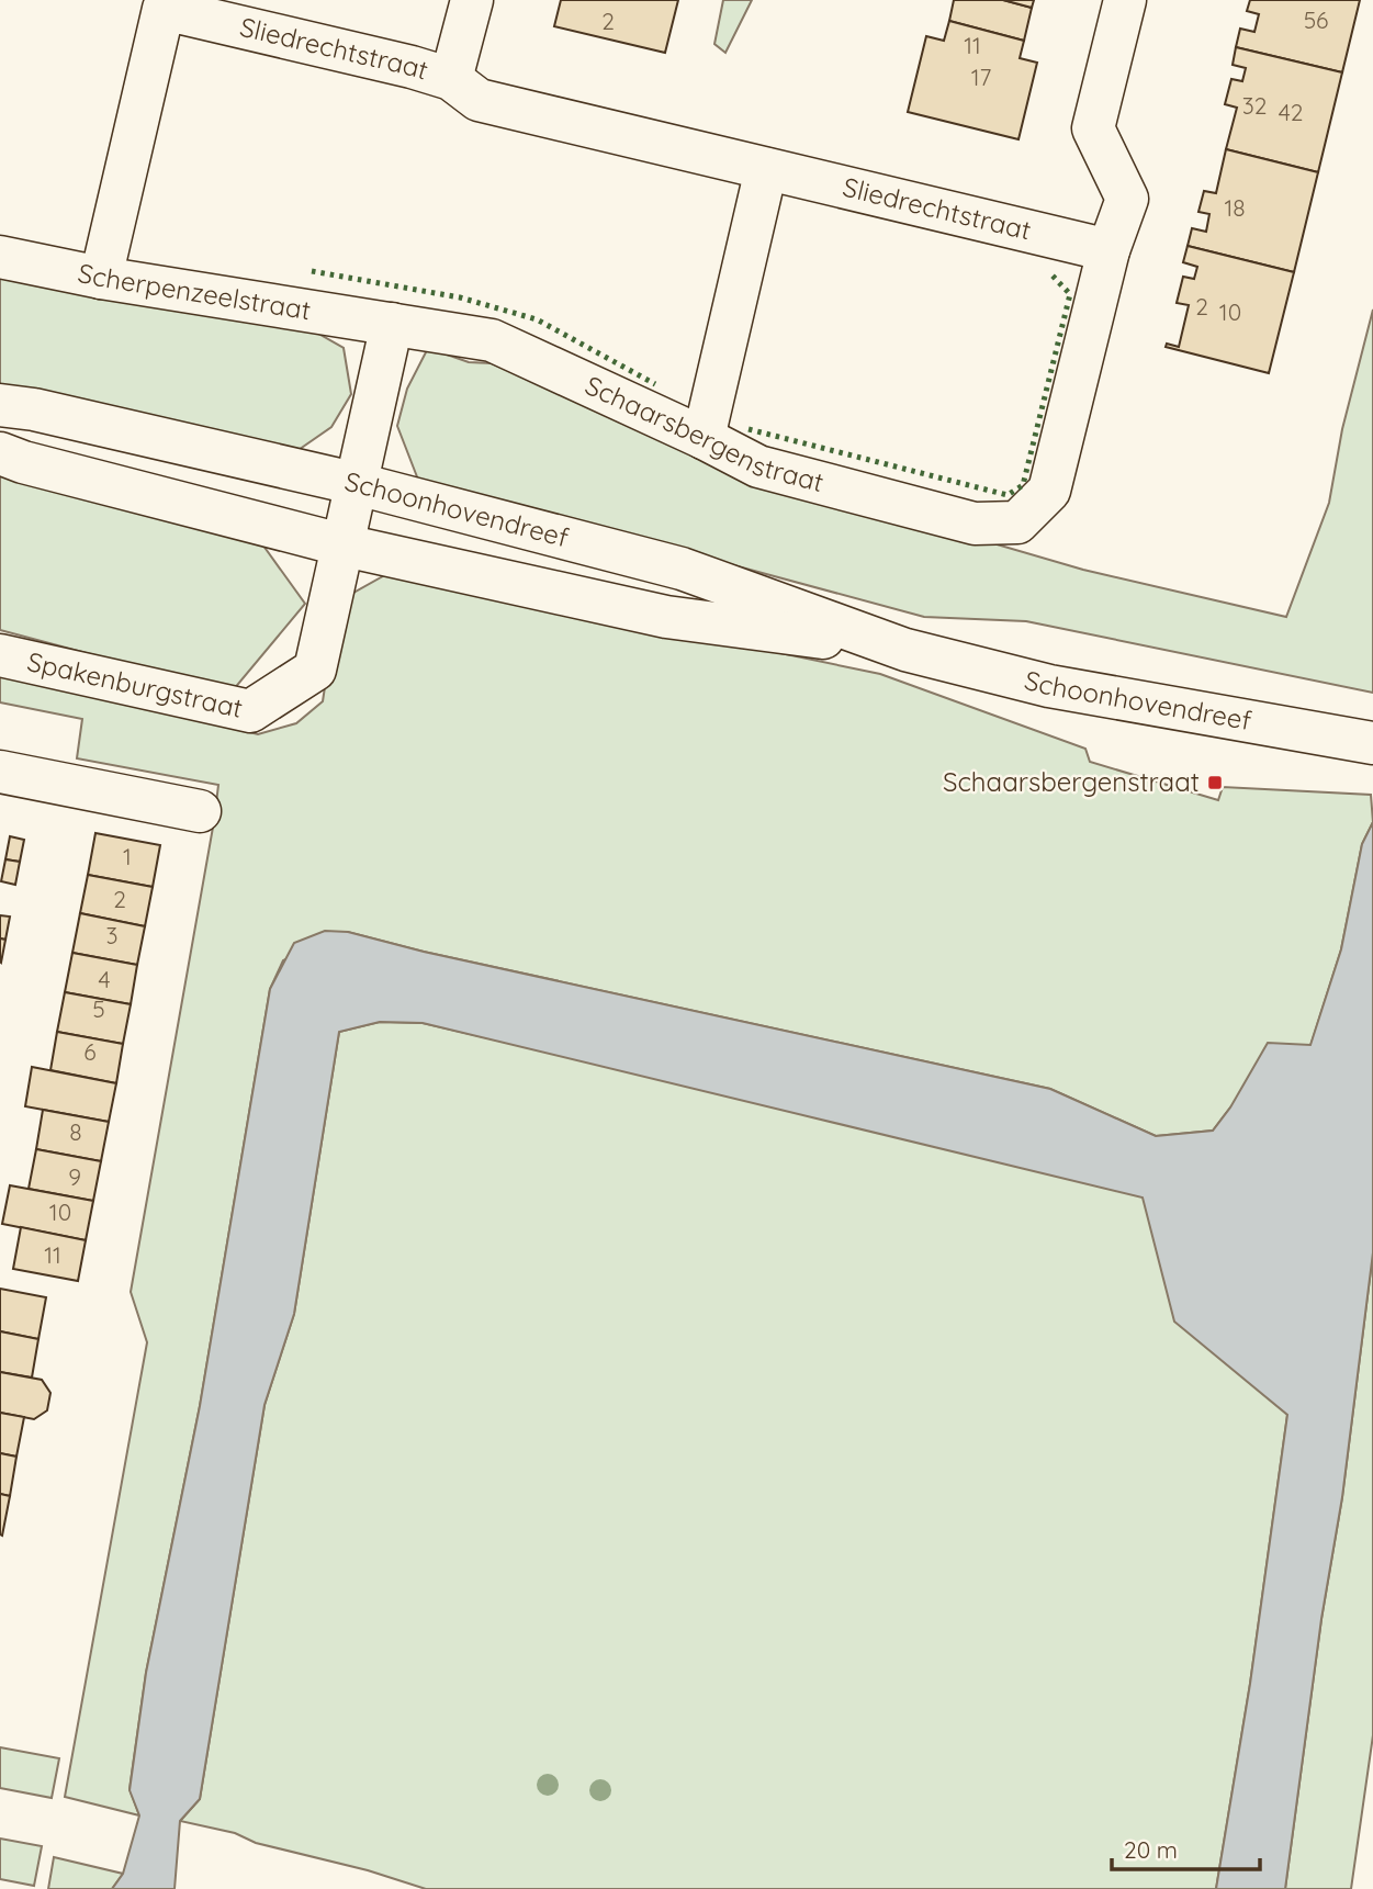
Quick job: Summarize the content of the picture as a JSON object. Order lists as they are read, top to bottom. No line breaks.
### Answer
{"streets":{"street":["Sliedrechtstraat","Scherpenzeelstraat","Schaarsbergenstraat","Schoonhovendreef","Spakenburgstraat"]},"crossings":[["Sliedrechtstraat","Scherpenzeelstraat"],["Sliedrechtstraat","Schaarsbergenstraat"],["Scherpenzeelstraat","Schaarsbergenstraat"],["Scherpenzeelstraat","Spakenburgstraat"],["Schaarsbergenstraat","Spakenburgstraat"],["Schoonhovendreef","Spakenburgstraat"]],"places":{"transit":["Schaarsbergenstraat"]},"house_numbers":["56","2","11","17","32","42","18","2","10","1","2","3","4","5","6","8","9","10","11"],"scale_bar":"20 m"}
